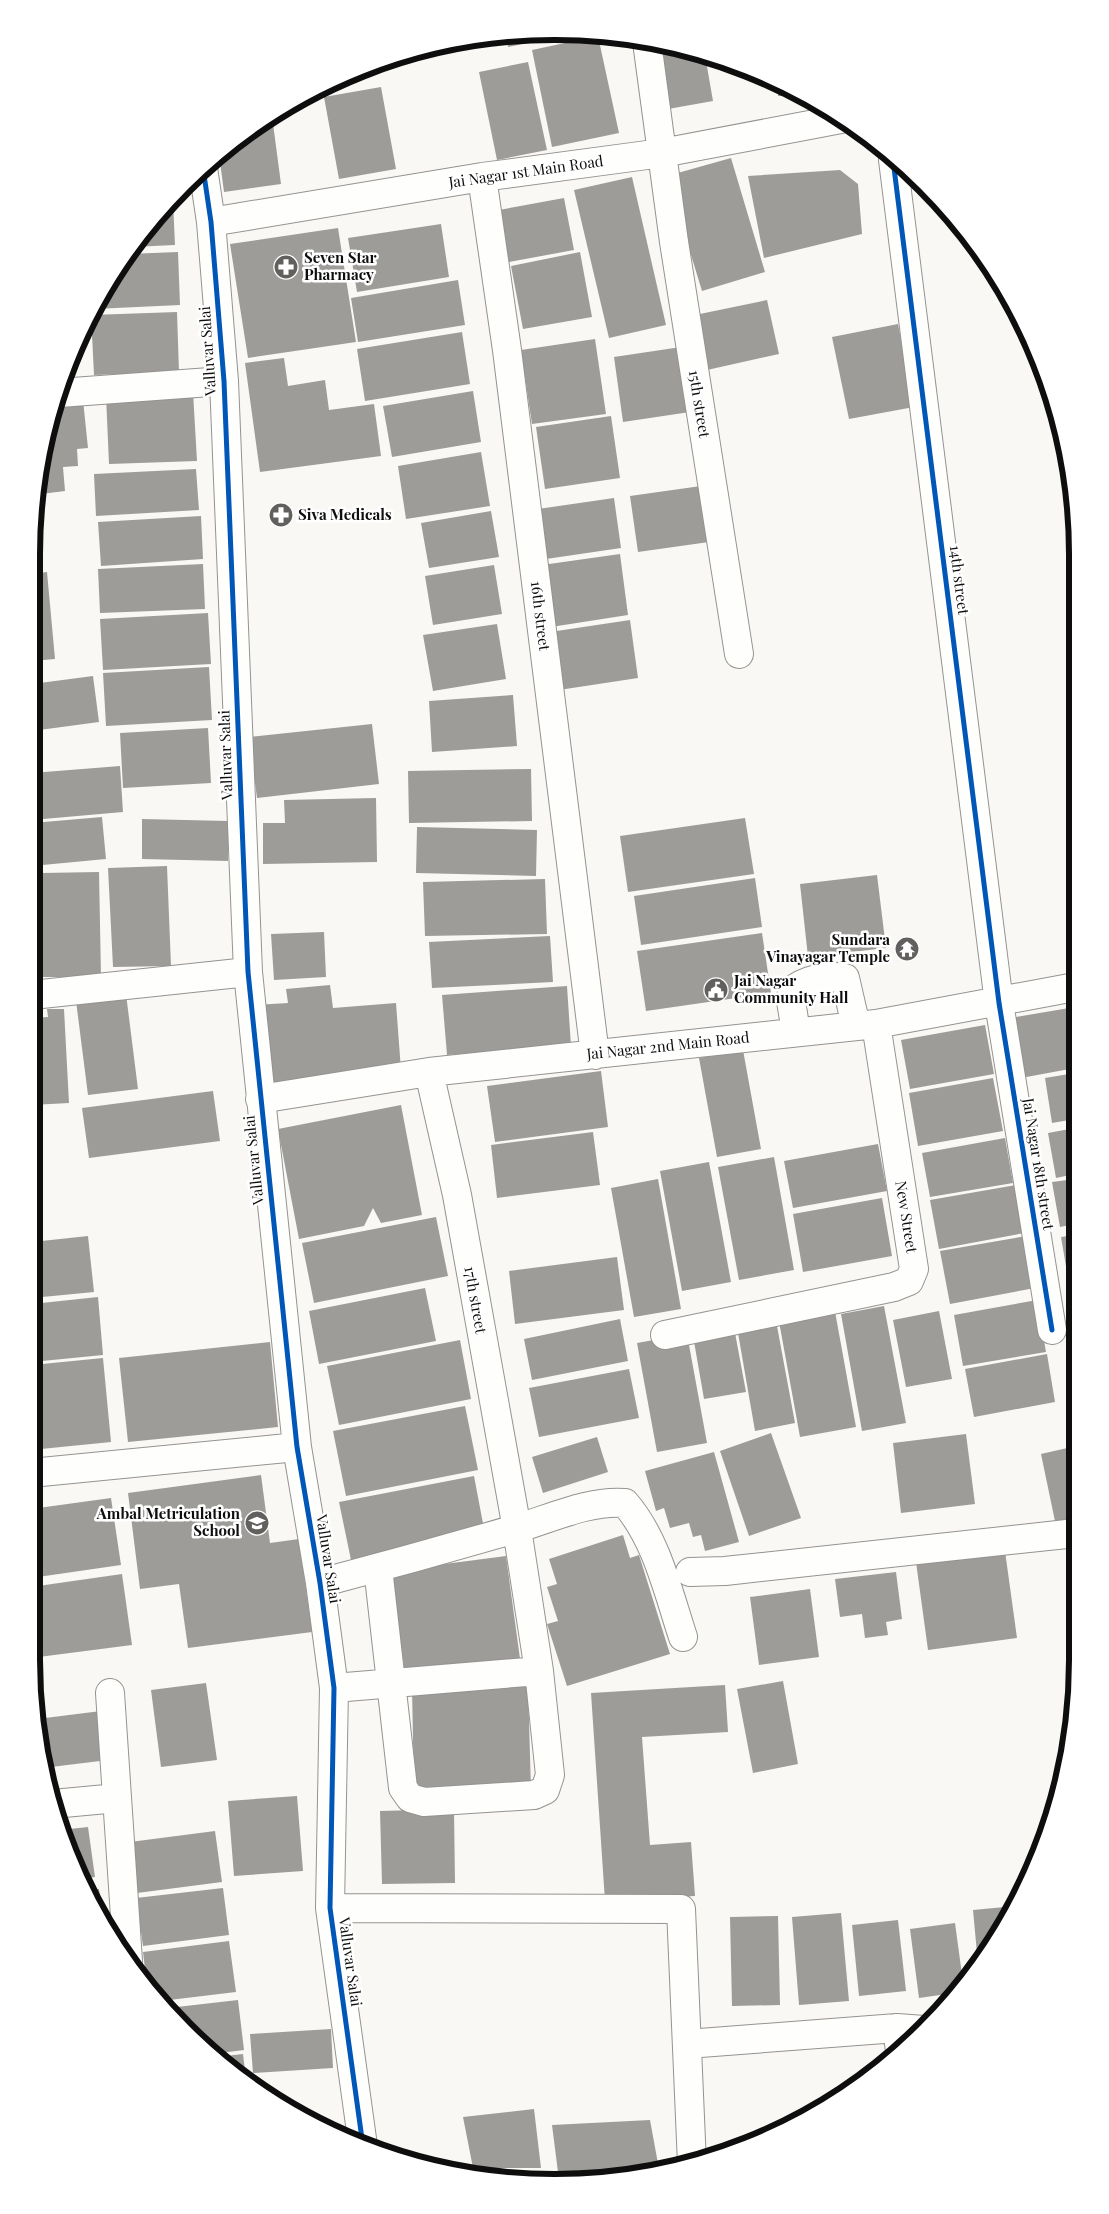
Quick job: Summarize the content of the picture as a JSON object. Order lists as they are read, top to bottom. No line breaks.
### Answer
{"streets":{"street":["Jai Nagar 1st Main Road","Valluvar Salai","15th street","14th street","16th street","Jai Nagar 2nd Main Road","Jai Nagar 18th street","New Street","17th street"]},"crossings":[["Jai Nagar 1st Main Road","Valluvar Salai"],["Jai Nagar 1st Main Road","15th street"],["Jai Nagar 1st Main Road","16th street"],["Valluvar Salai","Jai Nagar 2nd Main Road"],["14th street","Jai Nagar 2nd Main Road"],["14th street","Jai Nagar 18th street"],["16th street","Jai Nagar 2nd Main Road"],["Jai Nagar 2nd Main Road","Jai Nagar 18th street"],["Jai Nagar 2nd Main Road","New Street"],["Jai Nagar 2nd Main Road","17th street"]],"places":{"pharmacy":["Seven Star Pharmacy","Siva Medicals"],"temple":["Sundara Vinayagar Temple"],"public building":["Jai Nagar Community Hall"],"school or university":["Ambal Metriculation School"]}}
